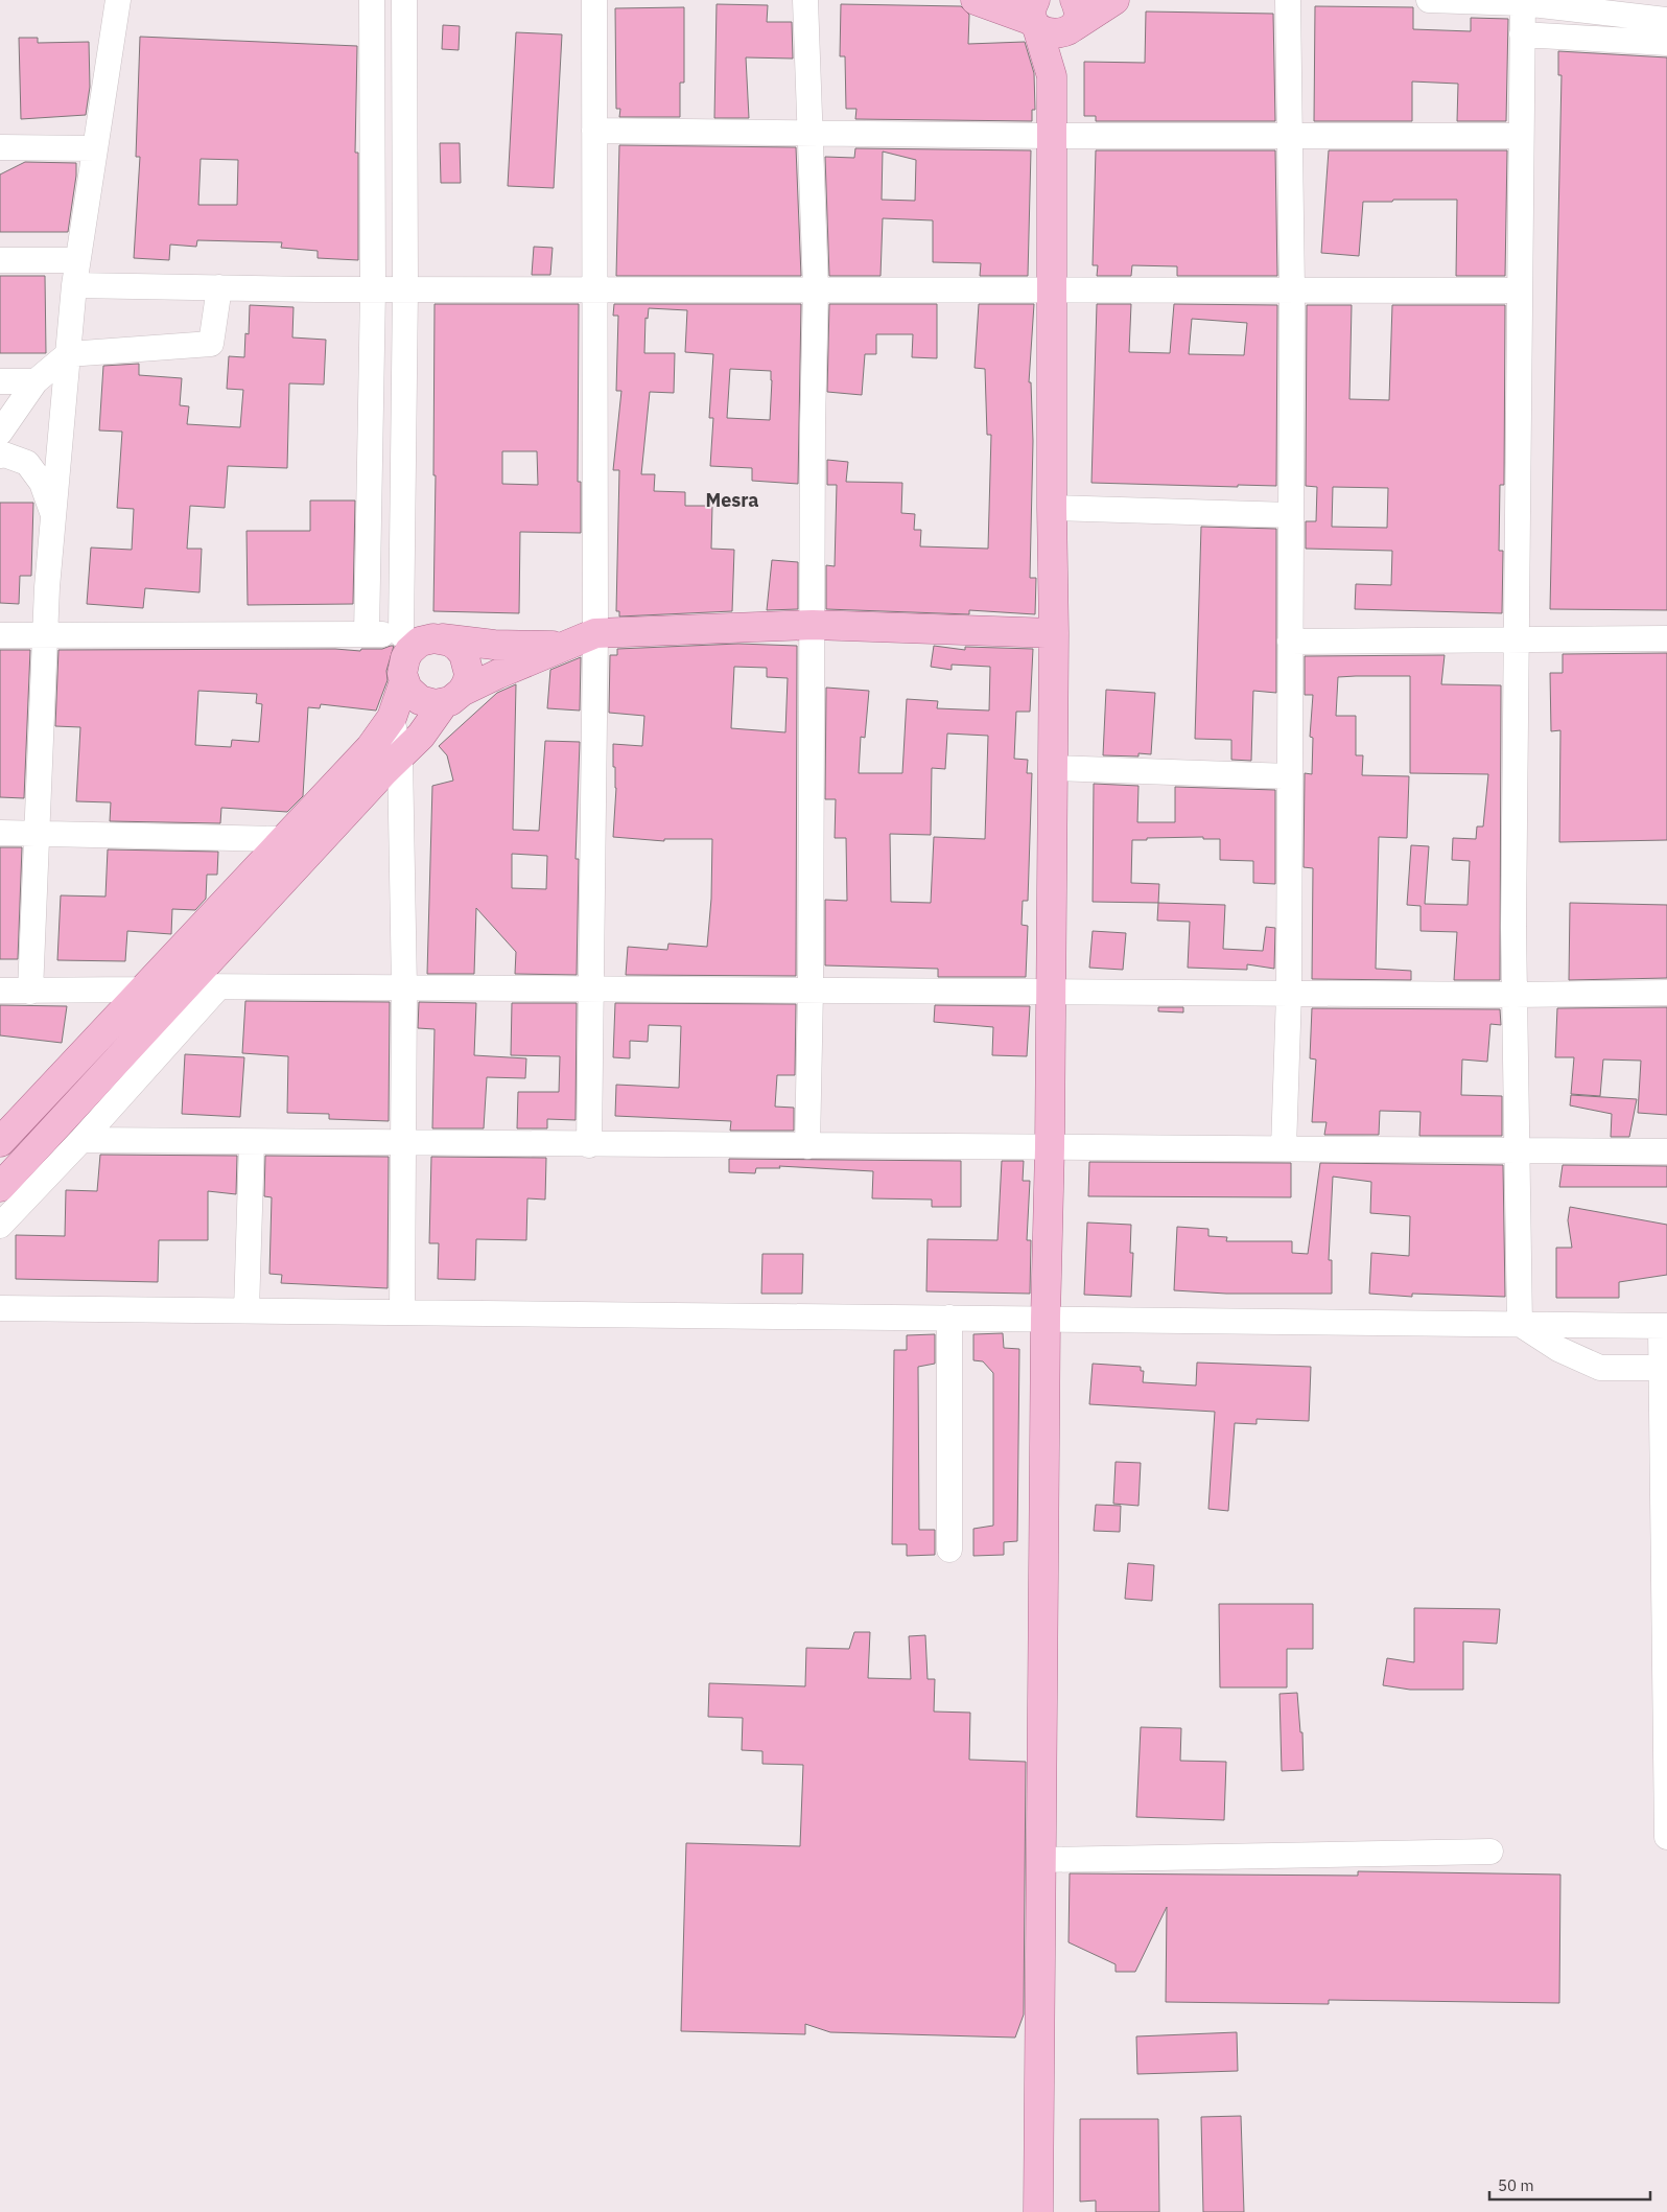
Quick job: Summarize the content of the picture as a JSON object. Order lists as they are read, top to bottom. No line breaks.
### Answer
{"districts":["Mesra"],"scale_bar":"50 m"}
